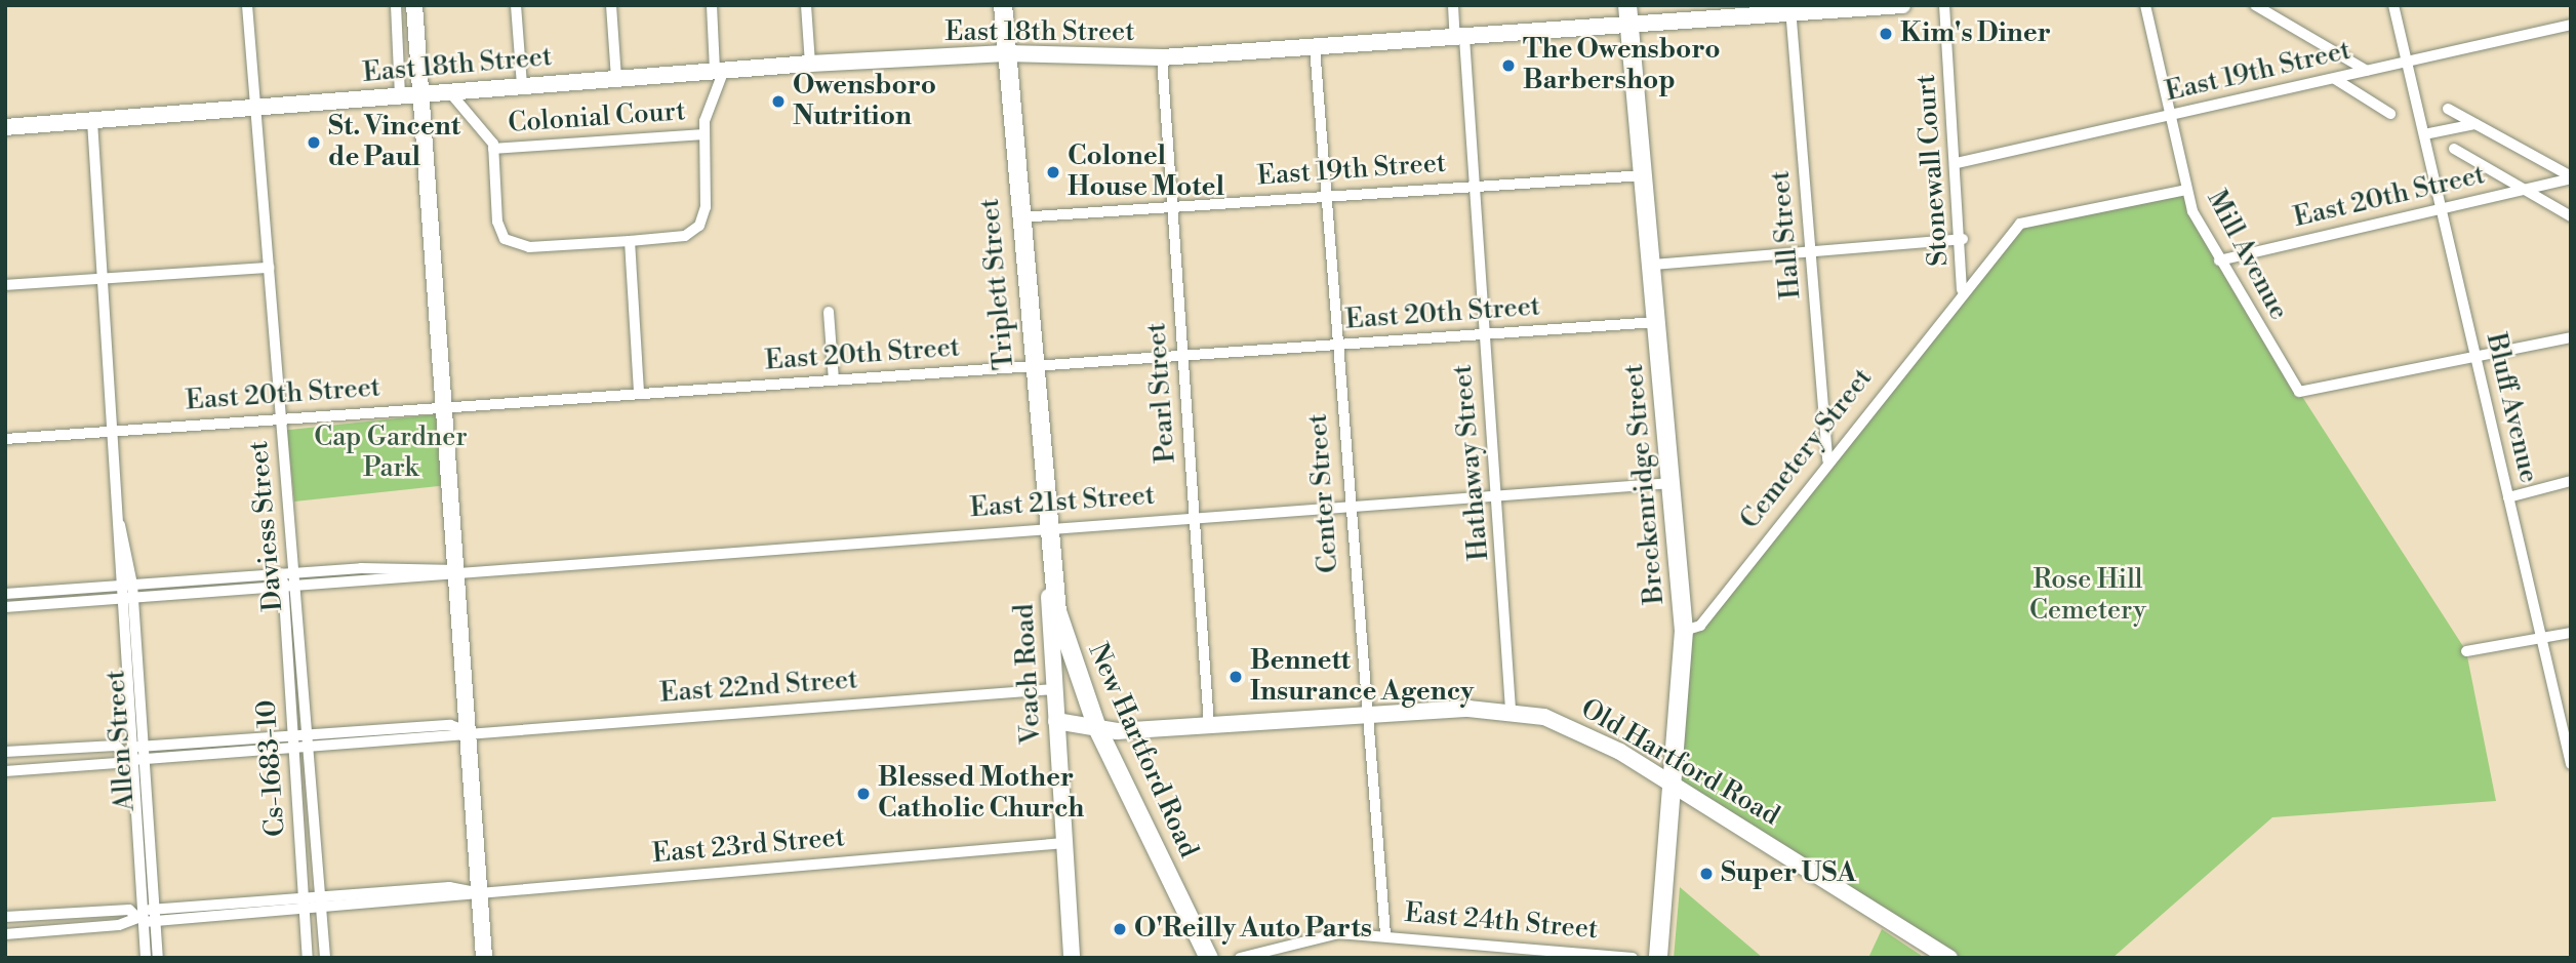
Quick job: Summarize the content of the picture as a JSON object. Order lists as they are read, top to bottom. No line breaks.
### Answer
{"streets":{"main road":["Triplett Street","Breckenridge Street","New Hartford Road"],"street":["East 18th Street","East 19th Street","Colonial Court","Stonewall Court","East 20th Street","Hall Street","Mill Avenue","Pearl Street","Bluff Avenue","Cemetery Street","Hathaway Street","Center Street","East 21st Street","Daviess Street","Veach Road","East 22nd Street","Allen Street","Old Hartford Road","Cs-1683-10","East 23rd Street","East 24th Street"]},"crossings":[["East 18th Street","Colonial Court"],["East 18th Street","Hall Street"],["East 18th Street","Triplett Street"],["East 18th Street","Pearl Street"],["East 18th Street","Hathaway Street"],["East 18th Street","Breckenridge Street"],["East 18th Street","Center Street"],["East 18th Street","Daviess Street"],["East 18th Street","Allen Street"],["East 19th Street","Stonewall Court"],["East 19th Street","Mill Avenue"],["East 19th Street","Triplett Street"],["East 19th Street","Pearl Street"],["East 19th Street","Bluff Avenue"],["East 19th Street","Hathaway Street"],["East 19th Street","Breckenridge Street"],["East 19th Street","Center Street"],["Stonewall Court","Cemetery Street"],["East 20th Street","Mill Avenue"],["East 20th Street","Triplett Street"],["East 20th Street","Pearl Street"],["East 20th Street","Bluff Avenue"],["East 20th Street","Hathaway Street"],["East 20th Street","Breckenridge Street"],["East 20th Street","Center Street"],["East 20th Street","Daviess Street"],["East 20th Street","Allen Street"],["Hall Street","Cemetery Street"],["Mill Avenue","Bluff Avenue"],["Mill Avenue","Cemetery Street"],["Triplett Street","East 21st Street"],["Triplett Street","Veach Road"],["Triplett Street","New Hartford Road"],["Pearl Street","East 21st Street"],["Pearl Street","Old Hartford Road"],["Cemetery Street","Breckenridge Street"],["Hathaway Street","East 21st Street"],["Hathaway Street","Old Hartford Road"],["Breckenridge Street","East 21st Street"],["Breckenridge Street","Old Hartford Road"],["Center Street","East 21st Street"],["Center Street","Old Hartford Road"],["Center Street","East 24th Street"],["East 21st Street","Daviess Street"],["East 21st Street","Allen Street"],["East 21st Street","Cs-1683-10"],["Daviess Street","East 22nd Street"],["Daviess Street","Cs-1683-10"],["Daviess Street","East 23rd Street"],["Veach Road","East 22nd Street"],["Veach Road","New Hartford Road"],["Veach Road","Old Hartford Road"],["Veach Road","East 23rd Street"],["East 22nd Street","Allen Street"],["East 22nd Street","Cs-1683-10"],["Allen Street","East 23rd Street"],["New Hartford Road","Old Hartford Road"],["Cs-1683-10","East 23rd Street"]],"parks":["Cap Gardner Park","Rose Hill Cemetery"],"places":["Kim's Diner","The Owensboro Barbershop","Owensboro Nutrition","St. Vincent de Paul","Colonel House Motel","Bennett Insurance Agency","Blessed Mother Catholic Church","Super USA","O'Reilly Auto Parts"]}
